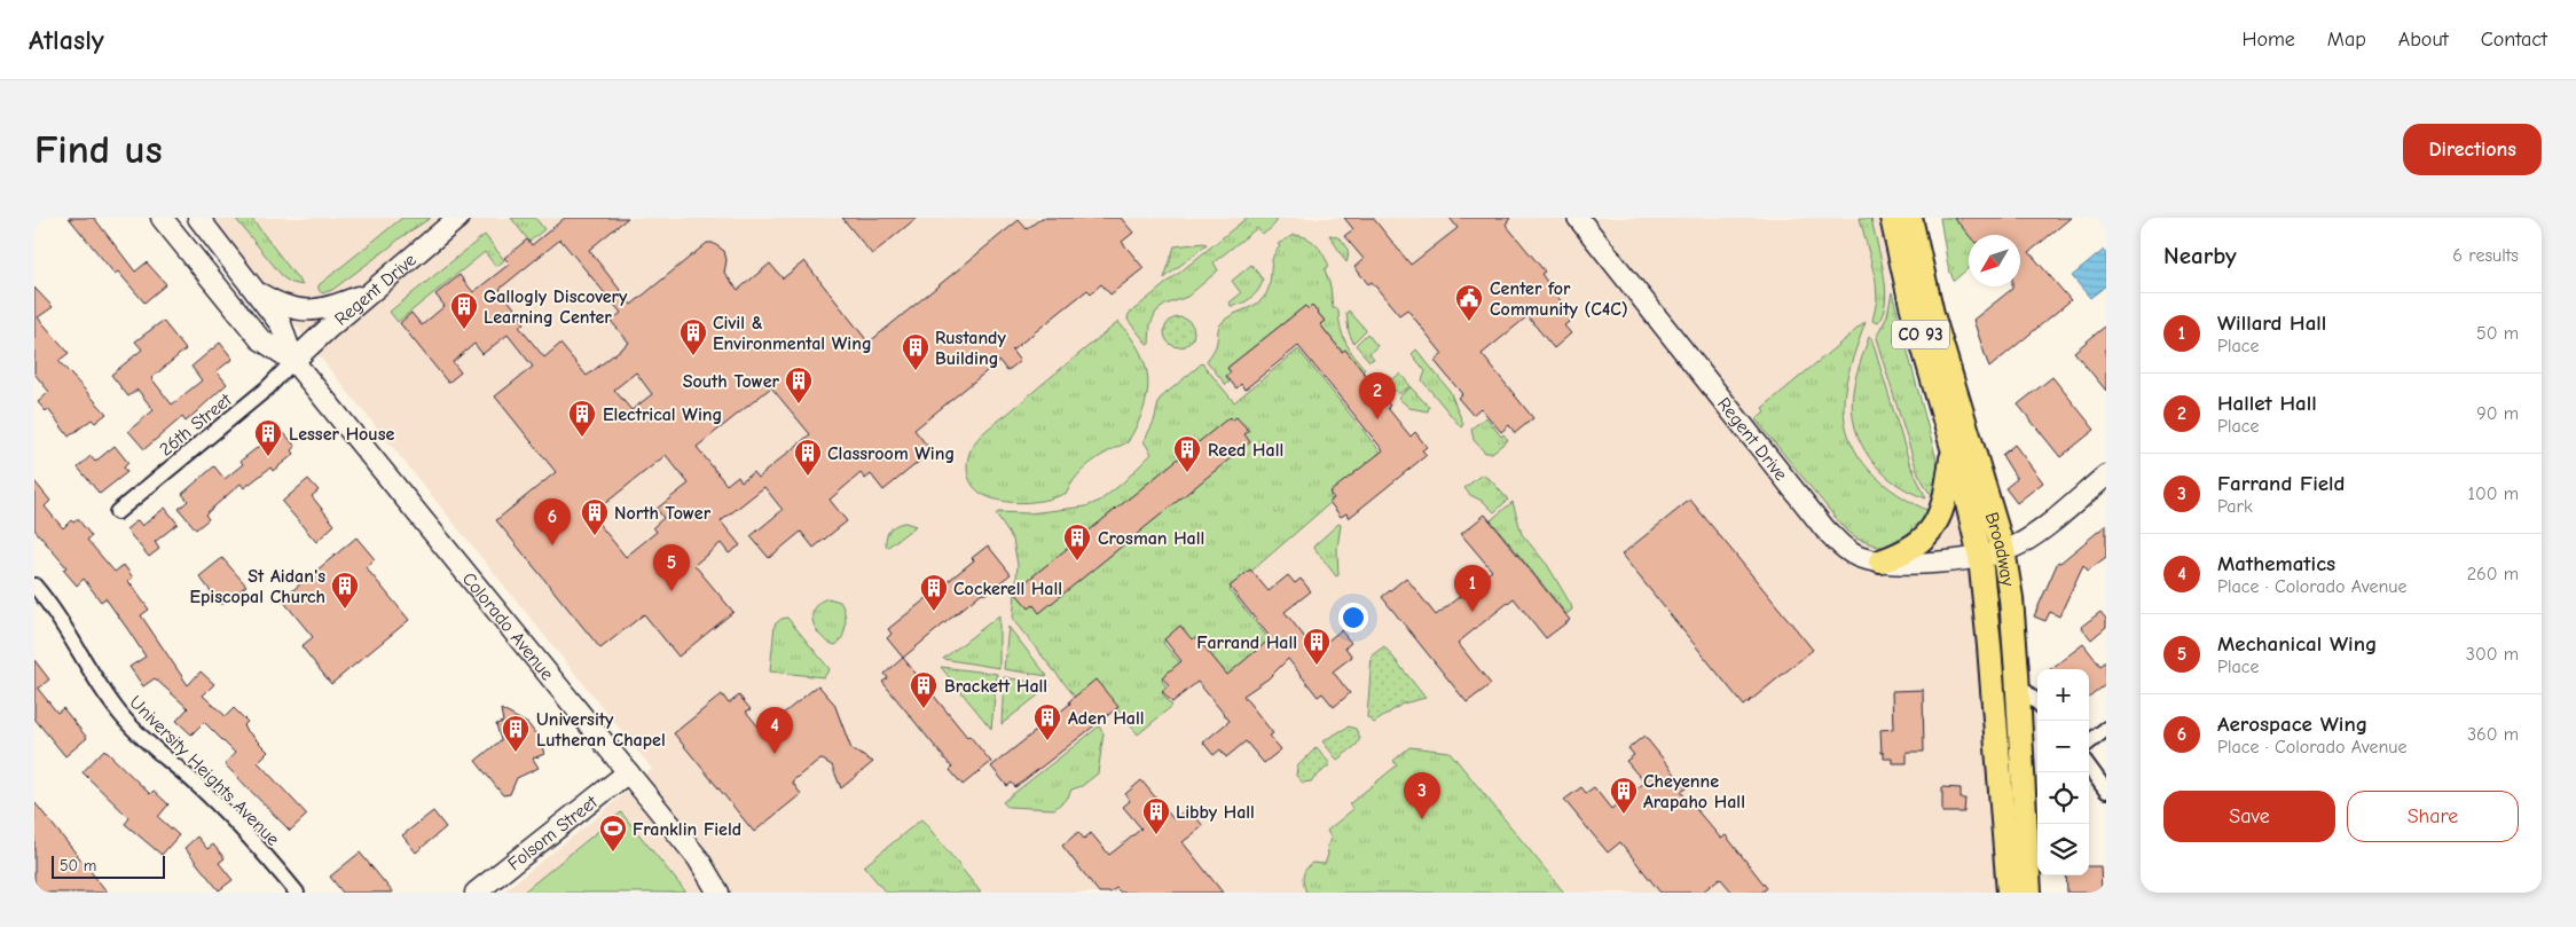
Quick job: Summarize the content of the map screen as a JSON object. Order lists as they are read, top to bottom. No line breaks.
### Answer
{"streets":{"main road":["Regent Drive","CO 93","Broadway","Colorado Avenue","Folsom Street"],"street":["26th Street","University Heights Avenue"]},"crossings":[["Regent Drive","26th Street"],["Regent Drive","Broadway"],["Regent Drive","Colorado Avenue"],["26th Street","Colorado Avenue"],["Colorado Avenue","Folsom Street"]],"places":{"public building":["Center for Community (C4C)"],"building":["Gallogly Discovery Learning Center","Civil & Environmental Wing","Rustandy Building","South Tower","Electrical Wing","Lesser House","Reed Hall","Classroom Wing","North Tower","Crosman Hall","St Aidan's Episcopal Church","Cockerell Hall","Farrand Hall","Brackett Hall","Aden Hall","University Lutheran Chapel","Cheyenne Arapaho Hall","Libby Hall"],"sports":["Franklin Field"]},"scale_bar":"50 m","north":"bottom left","page":{"header":"Atlasly","nav":["Home","Map","About","Contact"],"buttons":["Directions",["Save","Share"]],"title":"Find us","heading":["Nearby","6 results"],"list":[{"mark":"1","name":"Willard Hall","note":"Place","value":"50 m"},{"mark":"2","name":"Hallet Hall","note":"Place","value":"90 m"},{"mark":"3","name":"Farrand Field","note":"Park","value":"100 m"},{"mark":"4","name":"Mathematics","note":"Place · Colorado Avenue","value":"260 m"},{"mark":"5","name":"Mechanical Wing","note":"Place","value":"300 m"},{"mark":"6","name":"Aerospace Wing","note":"Place · Colorado Avenue","value":"360 m"}],"pins":["2","6","5","1","4","3"],"map_buttons":["+","−"],"scale":"50 m"}}
